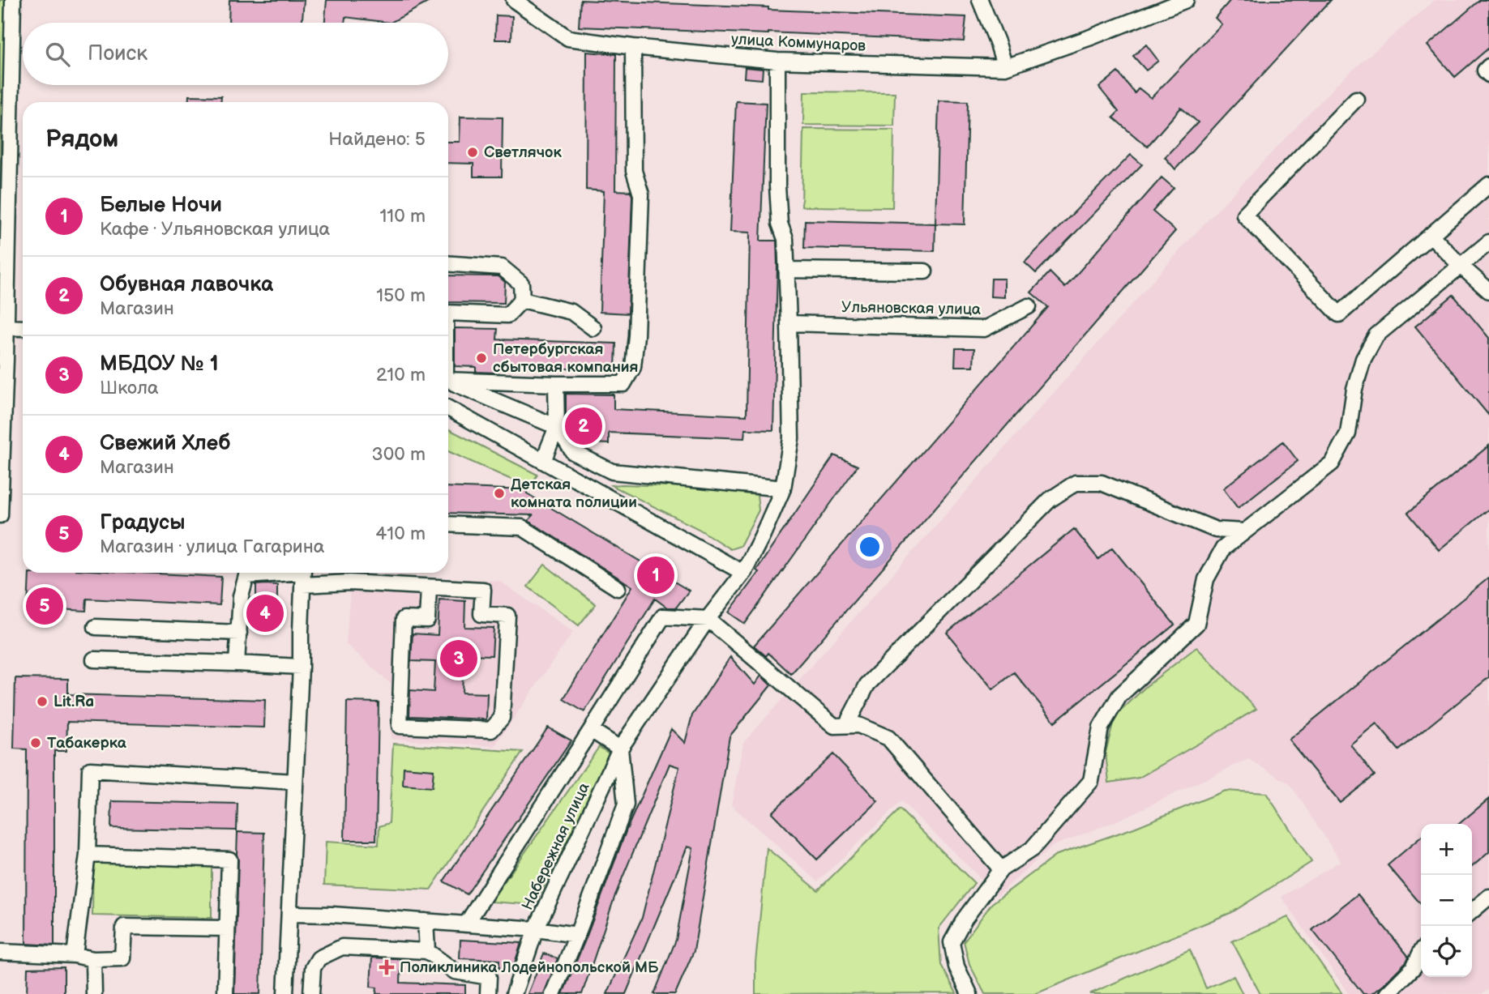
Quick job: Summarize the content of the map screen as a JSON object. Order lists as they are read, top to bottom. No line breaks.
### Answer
{"streets":{"street":["улица Коммунаров","Ульяновская улица","Набережная улица"]},"crossings":[["улица Коммунаров","Набережная улица"],["Ульяновская улица","Набережная улица"]],"places":{"other":["Светлячок","Петербургская сбытовая компания","Детская комната полиции","Lit.Ra","Табакерка"],"health":["Поликлиника Лодейнопольской МБ"]},"page":{"search":"Поиск","heading":["Рядом","Найдено: 5"],"list":[{"mark":"1","name":"Белые Ночи","note":"Кафе · Ульяновская улица","value":"110 m"},{"mark":"2","name":"Обувная лавочка","note":"Магазин","value":"150 m"},{"mark":"3","name":"МБДОУ № 1","note":"Школа","value":"210 m"},{"mark":"4","name":"Свежий Хлеб","note":"Магазин","value":"300 m"},{"mark":"5","name":"Градусы","note":"Магазин · улица Гагарина","value":"410 m"}],"pins":["2","1","5","4","3"],"map_buttons":["+","−"]}}
